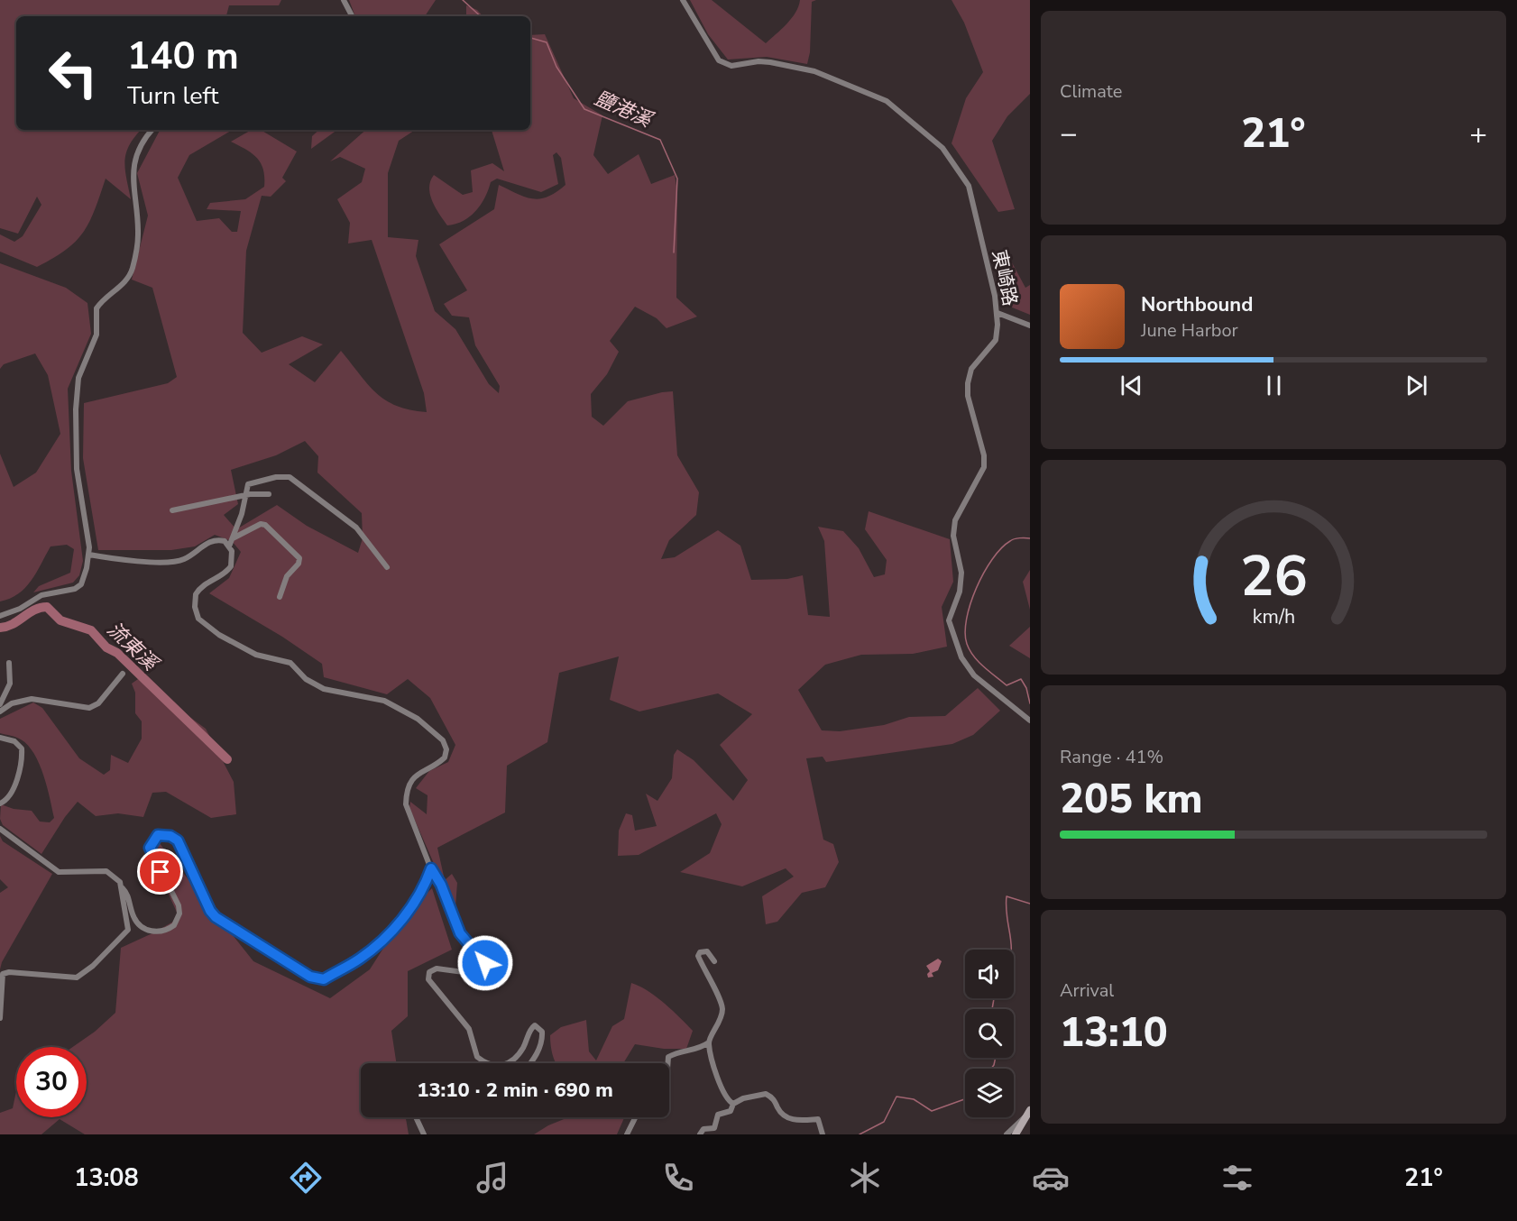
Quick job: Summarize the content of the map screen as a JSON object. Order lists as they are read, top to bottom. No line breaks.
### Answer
{"streets":{"street":["東崎路"]},"water":["鹽港溪","流東溪"],"page":{"tile":["Climate",["Range · 41%","205 km"],["Arrival","13:10"]],"turn":["140 m","Turn left"],"heat":["−","21°","+"],"song":["Northbound","June Harbor"],"limit":"30","trip":"13:10 · 2 min · 690 m","tabs":["13:08","21°"],"gauge":["26","km/h"]}}
